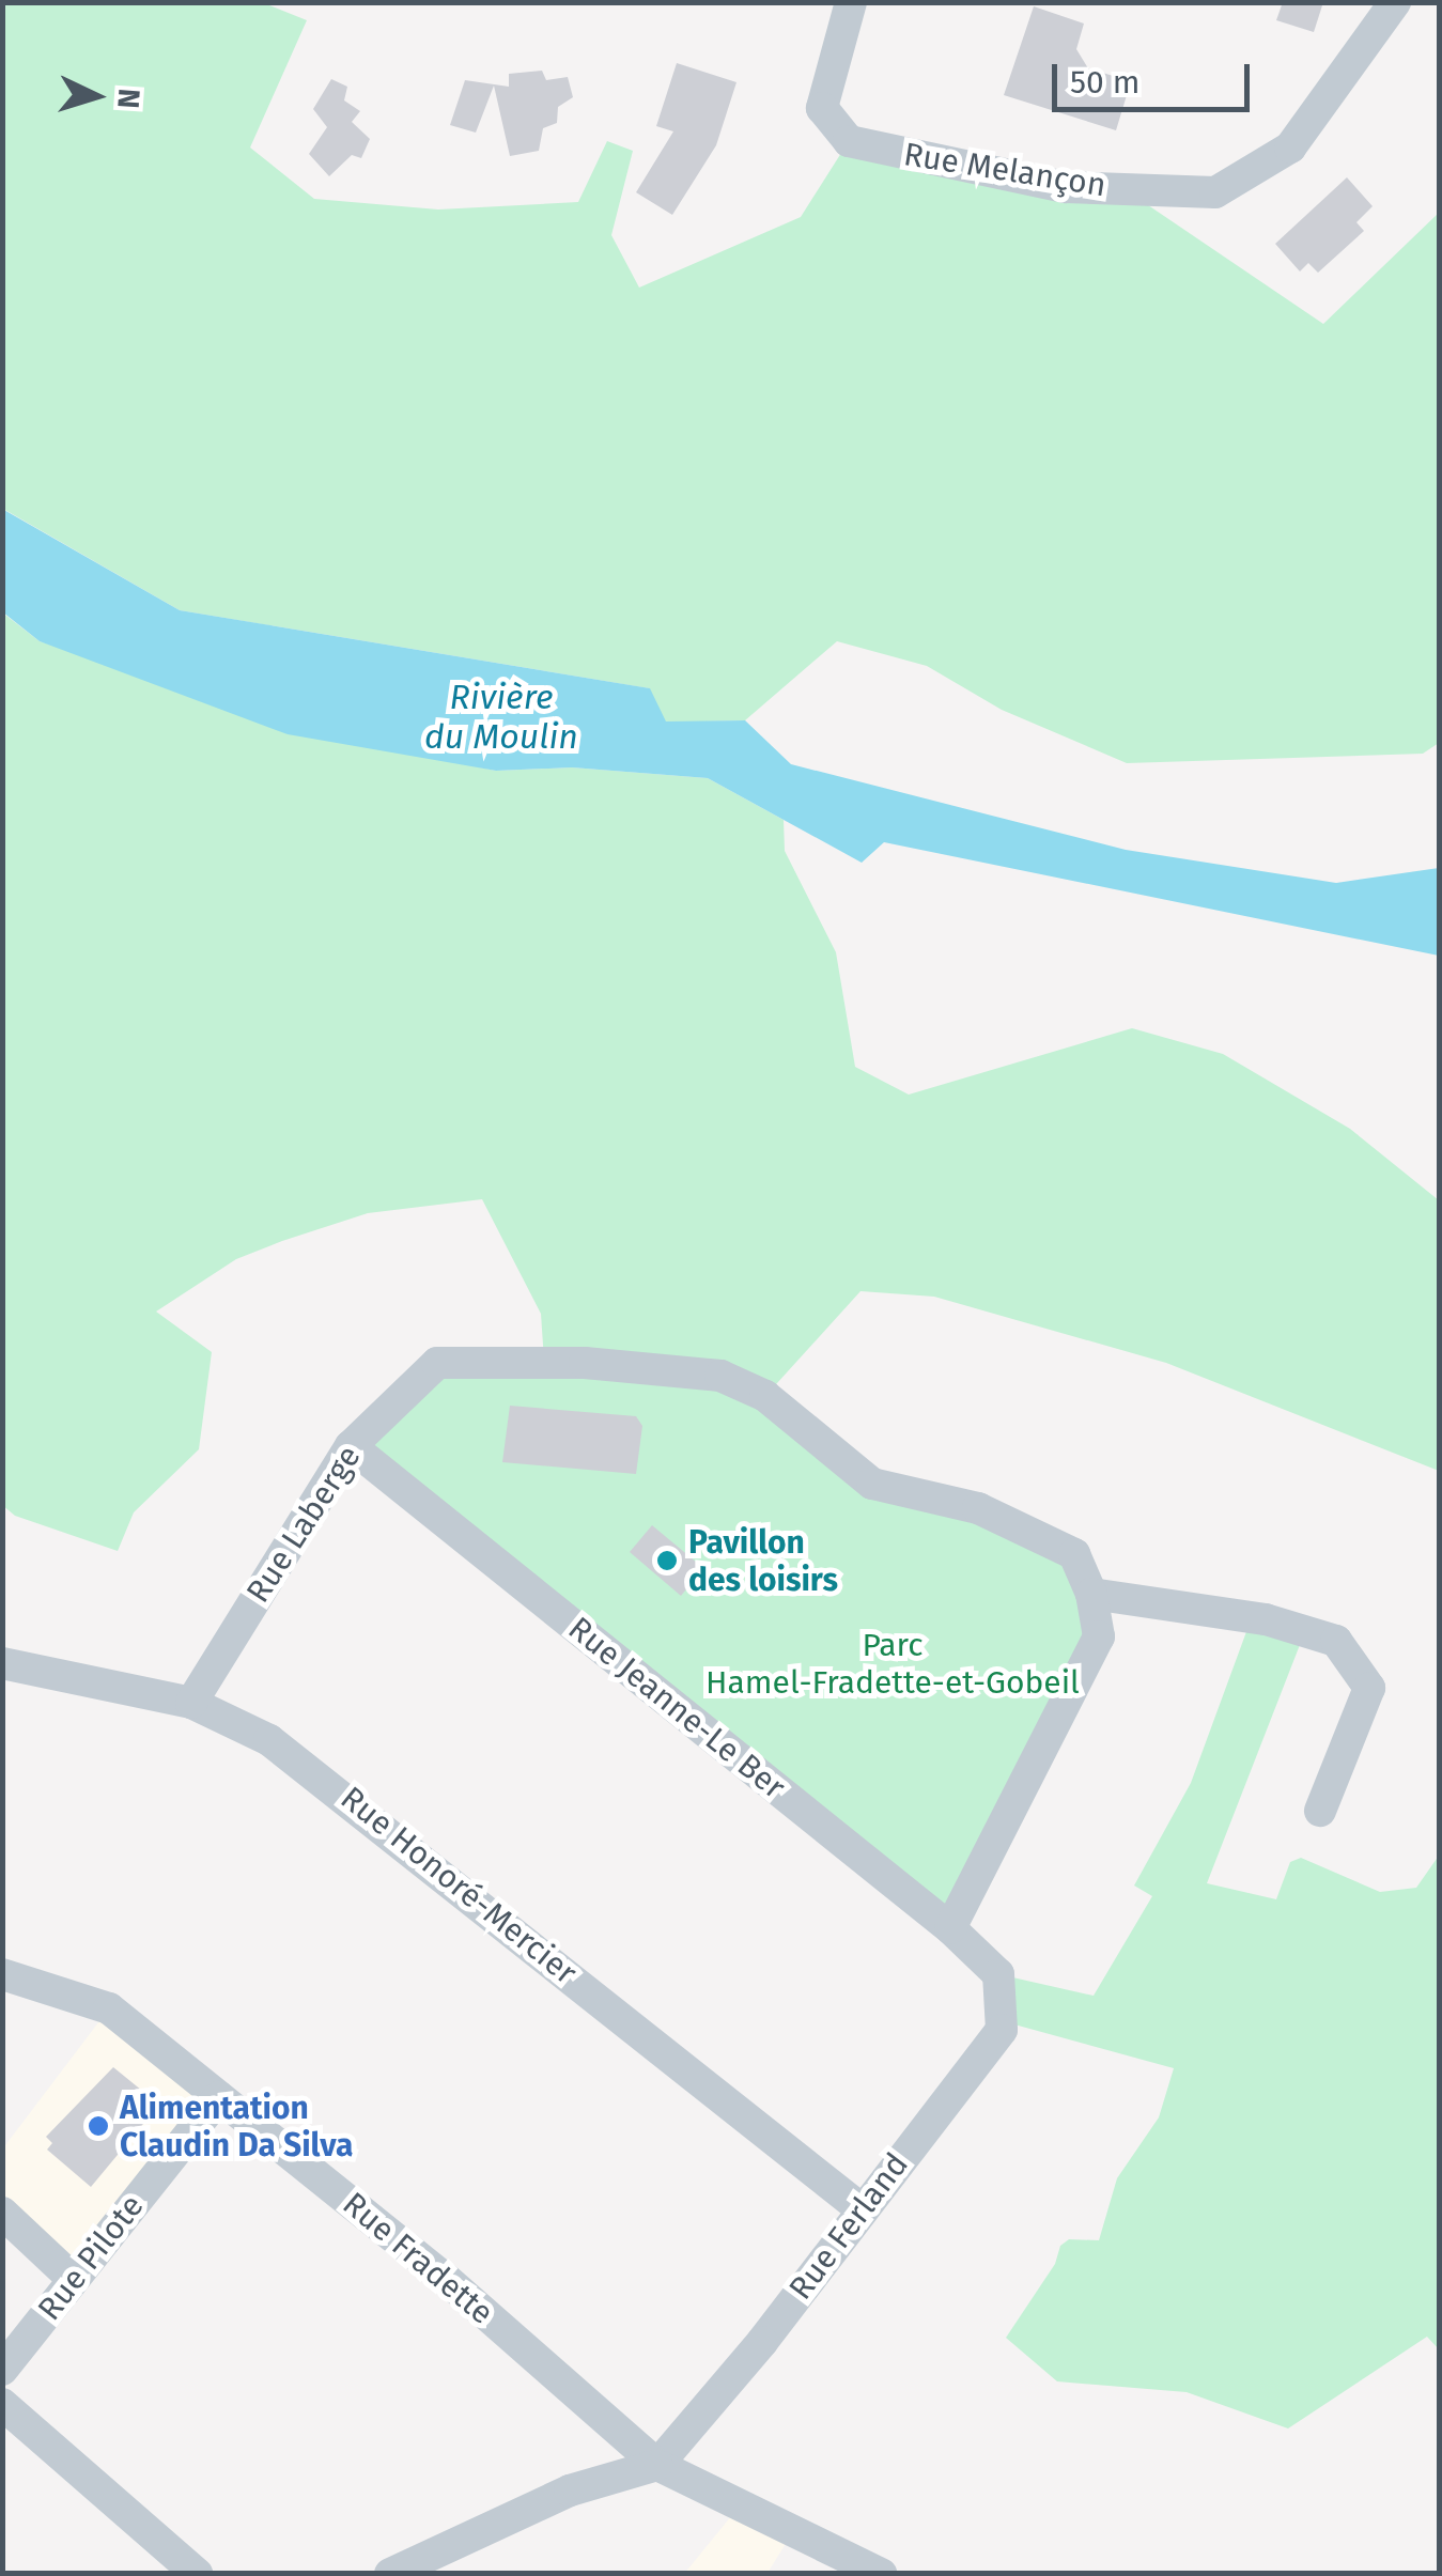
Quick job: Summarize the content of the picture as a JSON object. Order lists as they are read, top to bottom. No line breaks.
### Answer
{"streets":{"street":["Rue Melançon","Rue Laberge","Rue Jeanne-Le Ber","Rue Honoré-Mercier","Rue Ferland","Rue Pilote","Rue Fradette"]},"crossings":[["Rue Laberge","Rue Jeanne-Le Ber"],["Rue Laberge","Rue Honoré-Mercier"],["Rue Jeanne-Le Ber","Rue Ferland"],["Rue Honoré-Mercier","Rue Ferland"],["Rue Ferland","Rue Fradette"],["Rue Pilote","Rue Fradette"]],"water":["Rivière du Moulin"],"parks":["Parc Hamel-Fradette-et-Gobeil"],"places":["Pavillon des loisirs","Alimentation Claudin Da Silva"],"scale_bar":"50 m","north":"right"}
